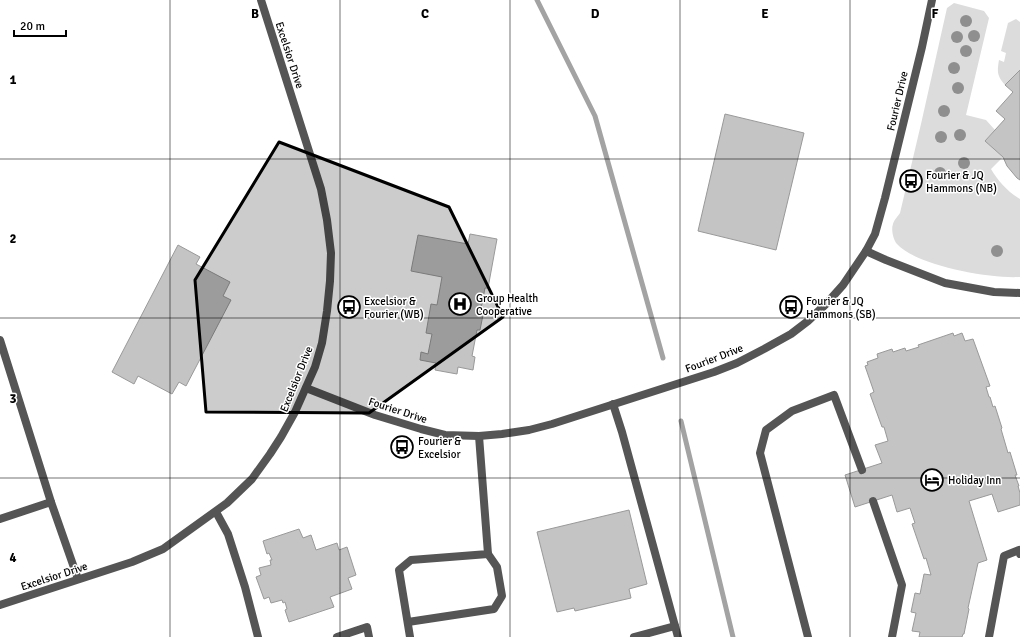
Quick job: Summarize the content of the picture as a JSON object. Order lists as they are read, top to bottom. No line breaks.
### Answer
{"streets":{"street":["Excelsior Drive","Fourier Drive"]},"crossings":[["Excelsior Drive","Fourier Drive"]],"places":{"bus stop":["Fourier & JQ Hammons (NB)","Excelsior & Fourier (WB)","Fourier & JQ Hammons (SB)","Fourier & Excelsior"],"hospital":["Group Health Cooperative"],"hotel":["Holiday Inn"]},"scale_bar":"20 m","grid":{"columns":["B","C","D","E","F"],"rows":["1","2","3","4"]}}
